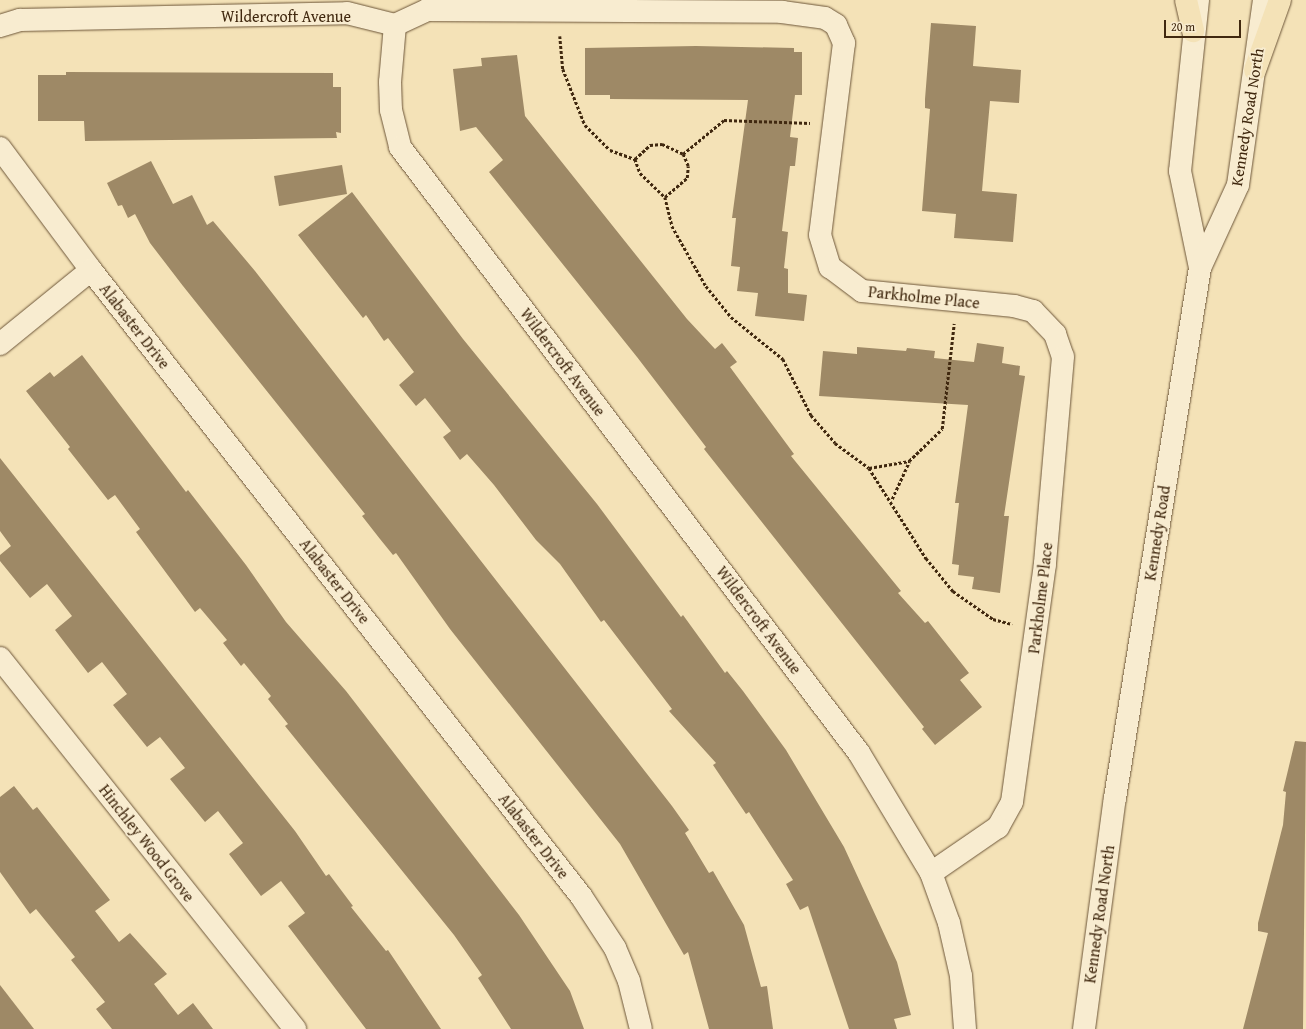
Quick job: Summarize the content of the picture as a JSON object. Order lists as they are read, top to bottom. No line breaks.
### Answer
{"streets":{"street":["Wildercroft Avenue","Kennedy Road North","Parkholme Place","Alabaster Drive","Kennedy Road","Hinchley Wood Grove"]},"crossings":[["Wildercroft Avenue","Parkholme Place"],["Kennedy Road North","Kennedy Road"]],"scale_bar":"20 m"}
